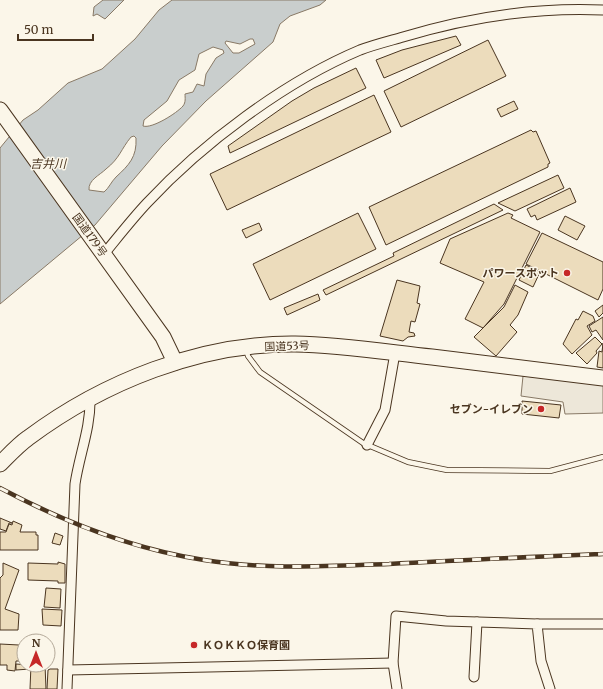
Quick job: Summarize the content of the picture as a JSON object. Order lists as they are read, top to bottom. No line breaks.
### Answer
{"streets":{"highway":["国道179号","国道53号"]},"crossings":[["国道179号","国道53号"]],"water":["吉井川"],"places":["パワースポット","セブン-イレブン","ＫＯＫＫＯ保育園"],"scale_bar":"50 m","north":"top"}
